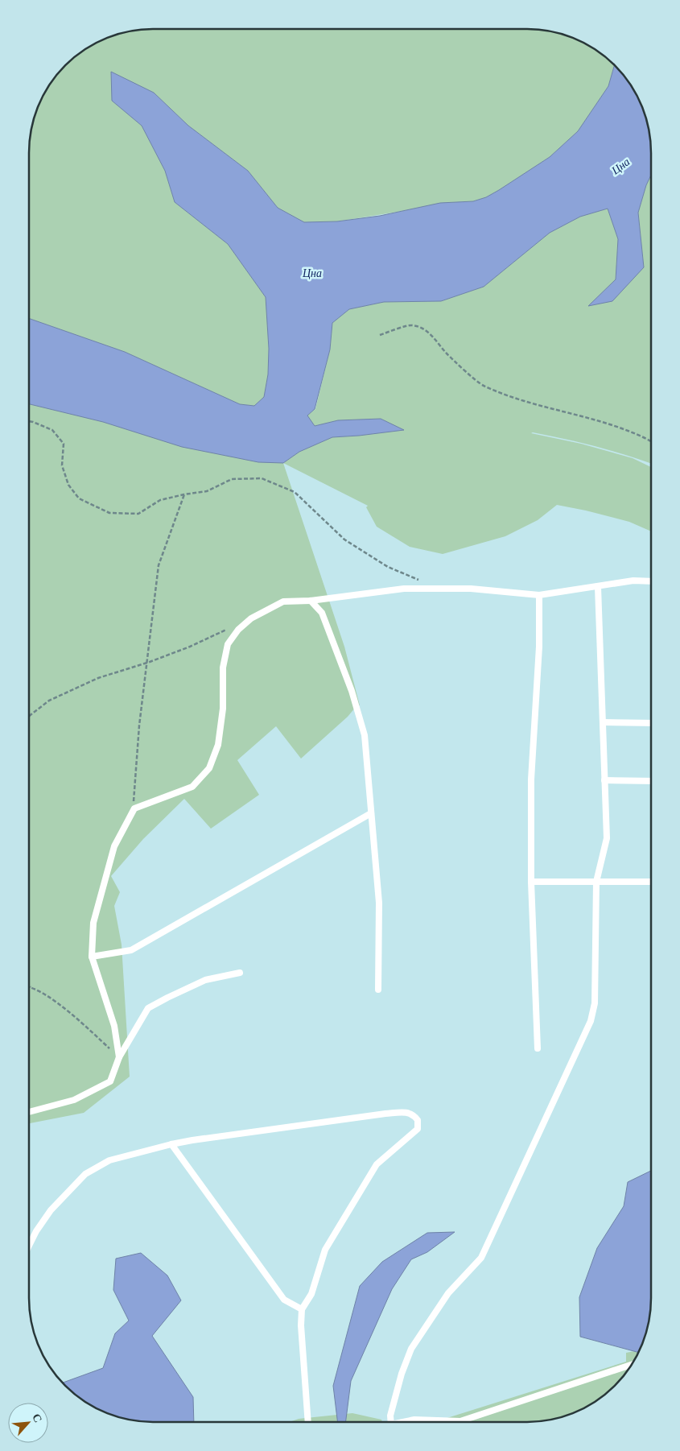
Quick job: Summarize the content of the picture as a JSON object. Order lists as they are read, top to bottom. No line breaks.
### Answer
{"water":["Цна"],"north":"top right"}
